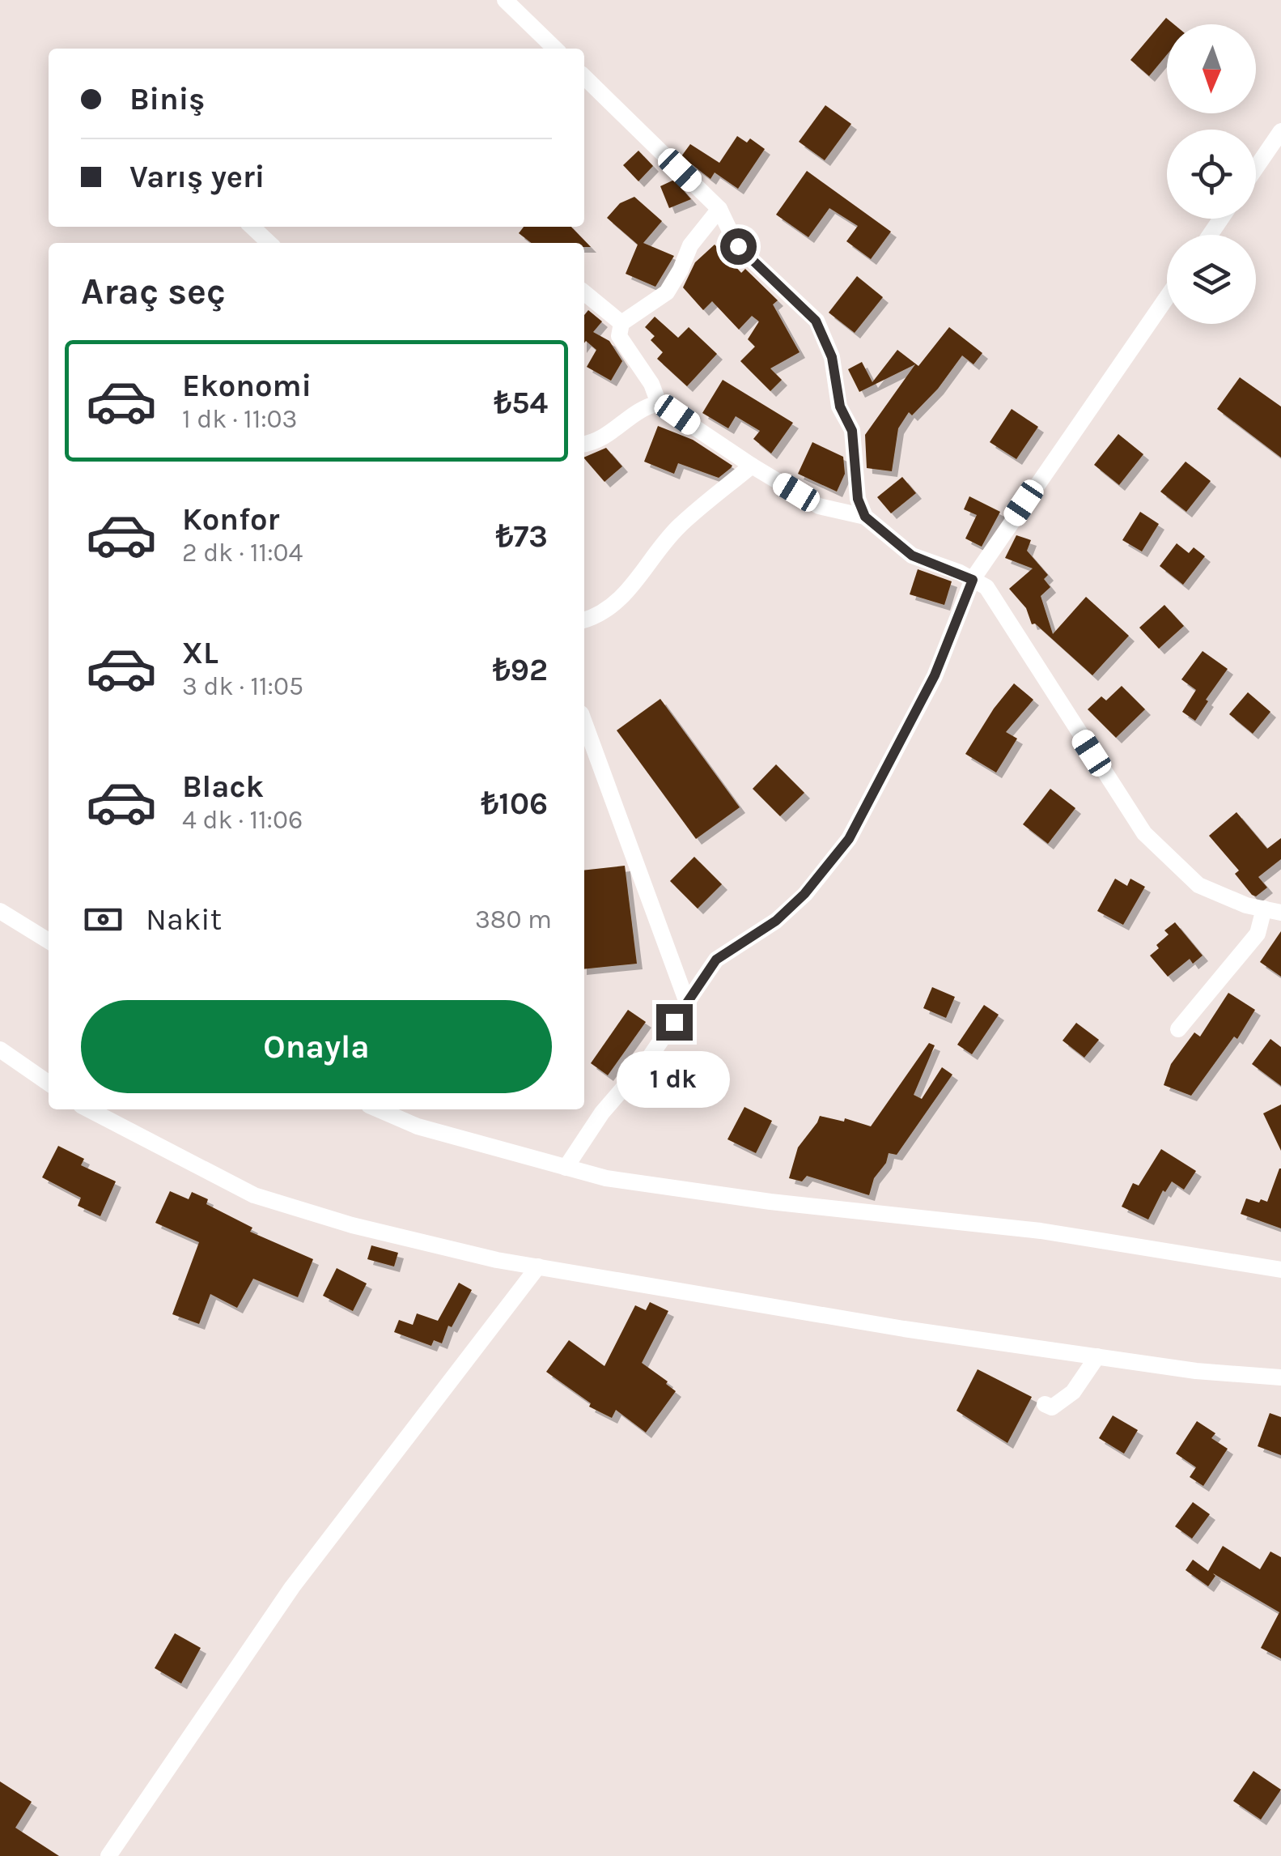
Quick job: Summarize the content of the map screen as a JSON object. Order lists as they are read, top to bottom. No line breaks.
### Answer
{"north":"bottom","page":{"banner":["Biniş","Varış yeri"],"heading":"Araç seç","list":[{"name":"Ekonomi","note":"1 dk · 11:03","value":"₺54"},{"name":"Konfor","note":"2 dk · 11:04","value":"₺73"},{"name":"XL","note":"3 dk · 11:05","value":"₺92"},{"name":"Black","note":"4 dk · 11:06","value":"₺106"}],"pay":["Nakit","380 m"],"buttons":"Onayla","bubble":"1 dk"}}
